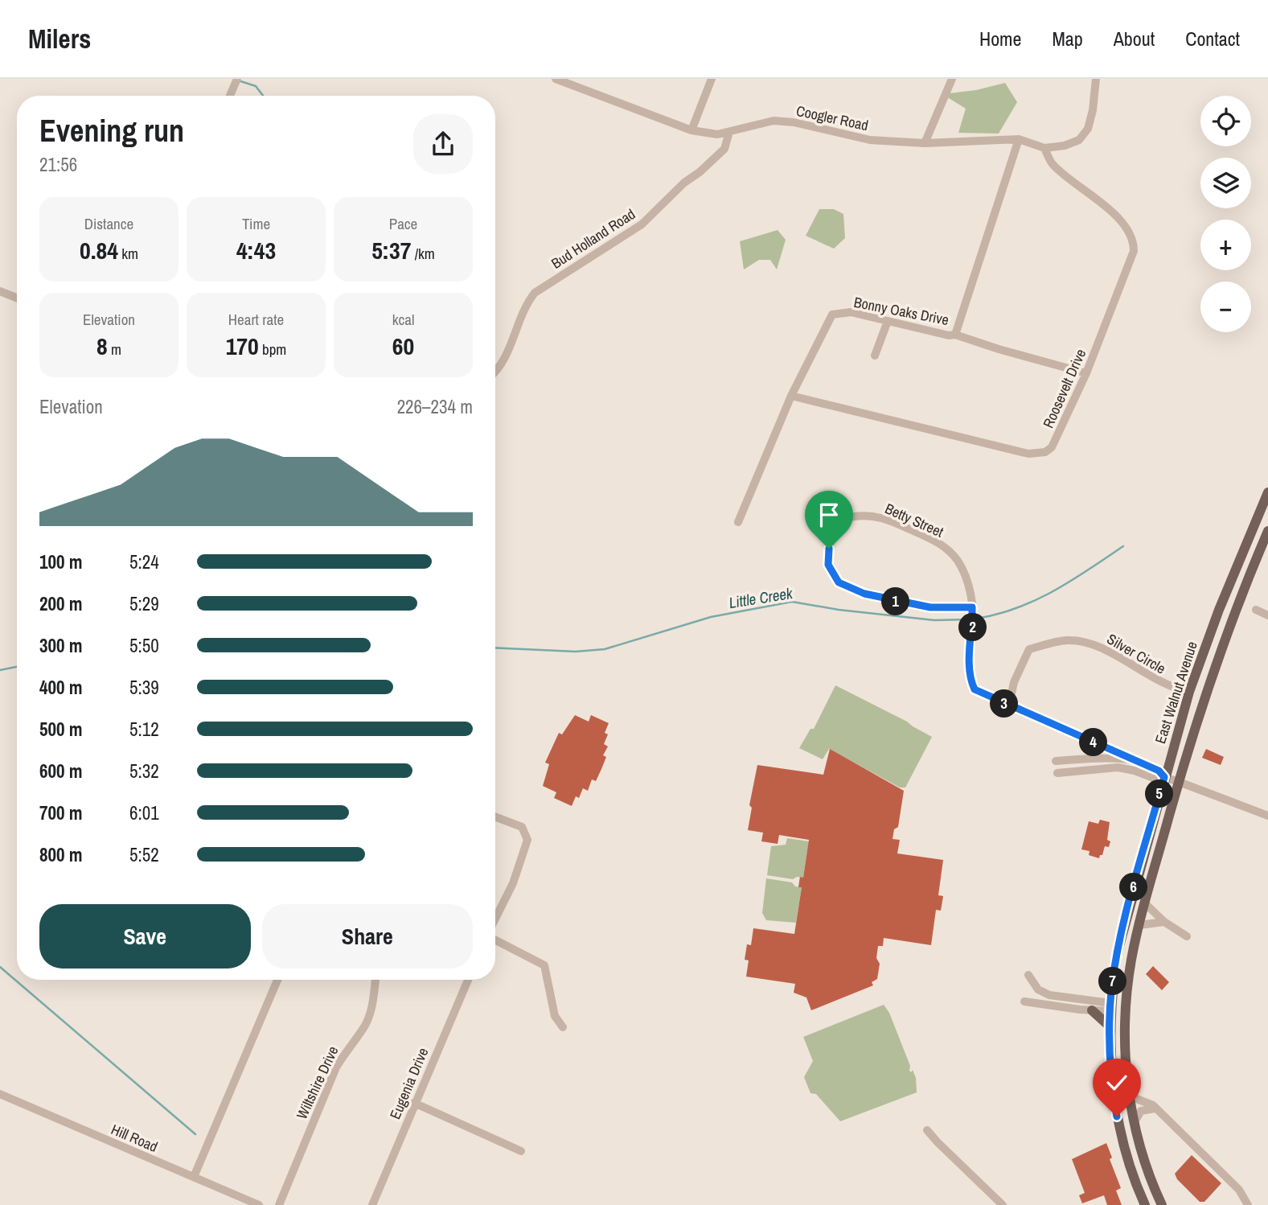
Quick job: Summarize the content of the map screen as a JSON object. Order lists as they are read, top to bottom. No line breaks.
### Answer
{"streets":{"main road":["East Walnut Avenue"],"street":["Coogler Road","Bud Holland Road","Bonny Oaks Drive","Roosevelt Drive","Betty Street","Silver Circle","Wiltshire Drive","Eugenia Drive","Hill Road"]},"crossings":[["Coogler Road","Bud Holland Road"],["Coogler Road","Bonny Oaks Drive"],["Coogler Road","Roosevelt Drive"],["Bonny Oaks Drive","Roosevelt Drive"],["Betty Street","Silver Circle"],["Betty Street","East Walnut Avenue"],["Silver Circle","East Walnut Avenue"]],"water":["Little Creek"],"page":{"header":"Milers","nav":["Home","Map","About","Contact"],"map_buttons":["+","−"],"heading":["Evening run","21:56"],"stats":[["Distance","0.84 km"],["Time","4:43"],["Pace","5:37 /km"],["Elevation","8 m"],["Heart rate","170 bpm"],["kcal","60"]],"chart":["Elevation","226–234 m"],"list":[{"name":"100 m","note":"5:24"},{"name":"200 m","note":"5:29"},{"name":"300 m","note":"5:50"},{"name":"400 m","note":"5:39"},{"name":"500 m","note":"5:12"},{"name":"600 m","note":"5:32"},{"name":"700 m","note":"6:01"},{"name":"800 m","note":"5:52"}],"pins":["1","2","3","4","5","6","7"],"buttons":["Save","Share"]}}
